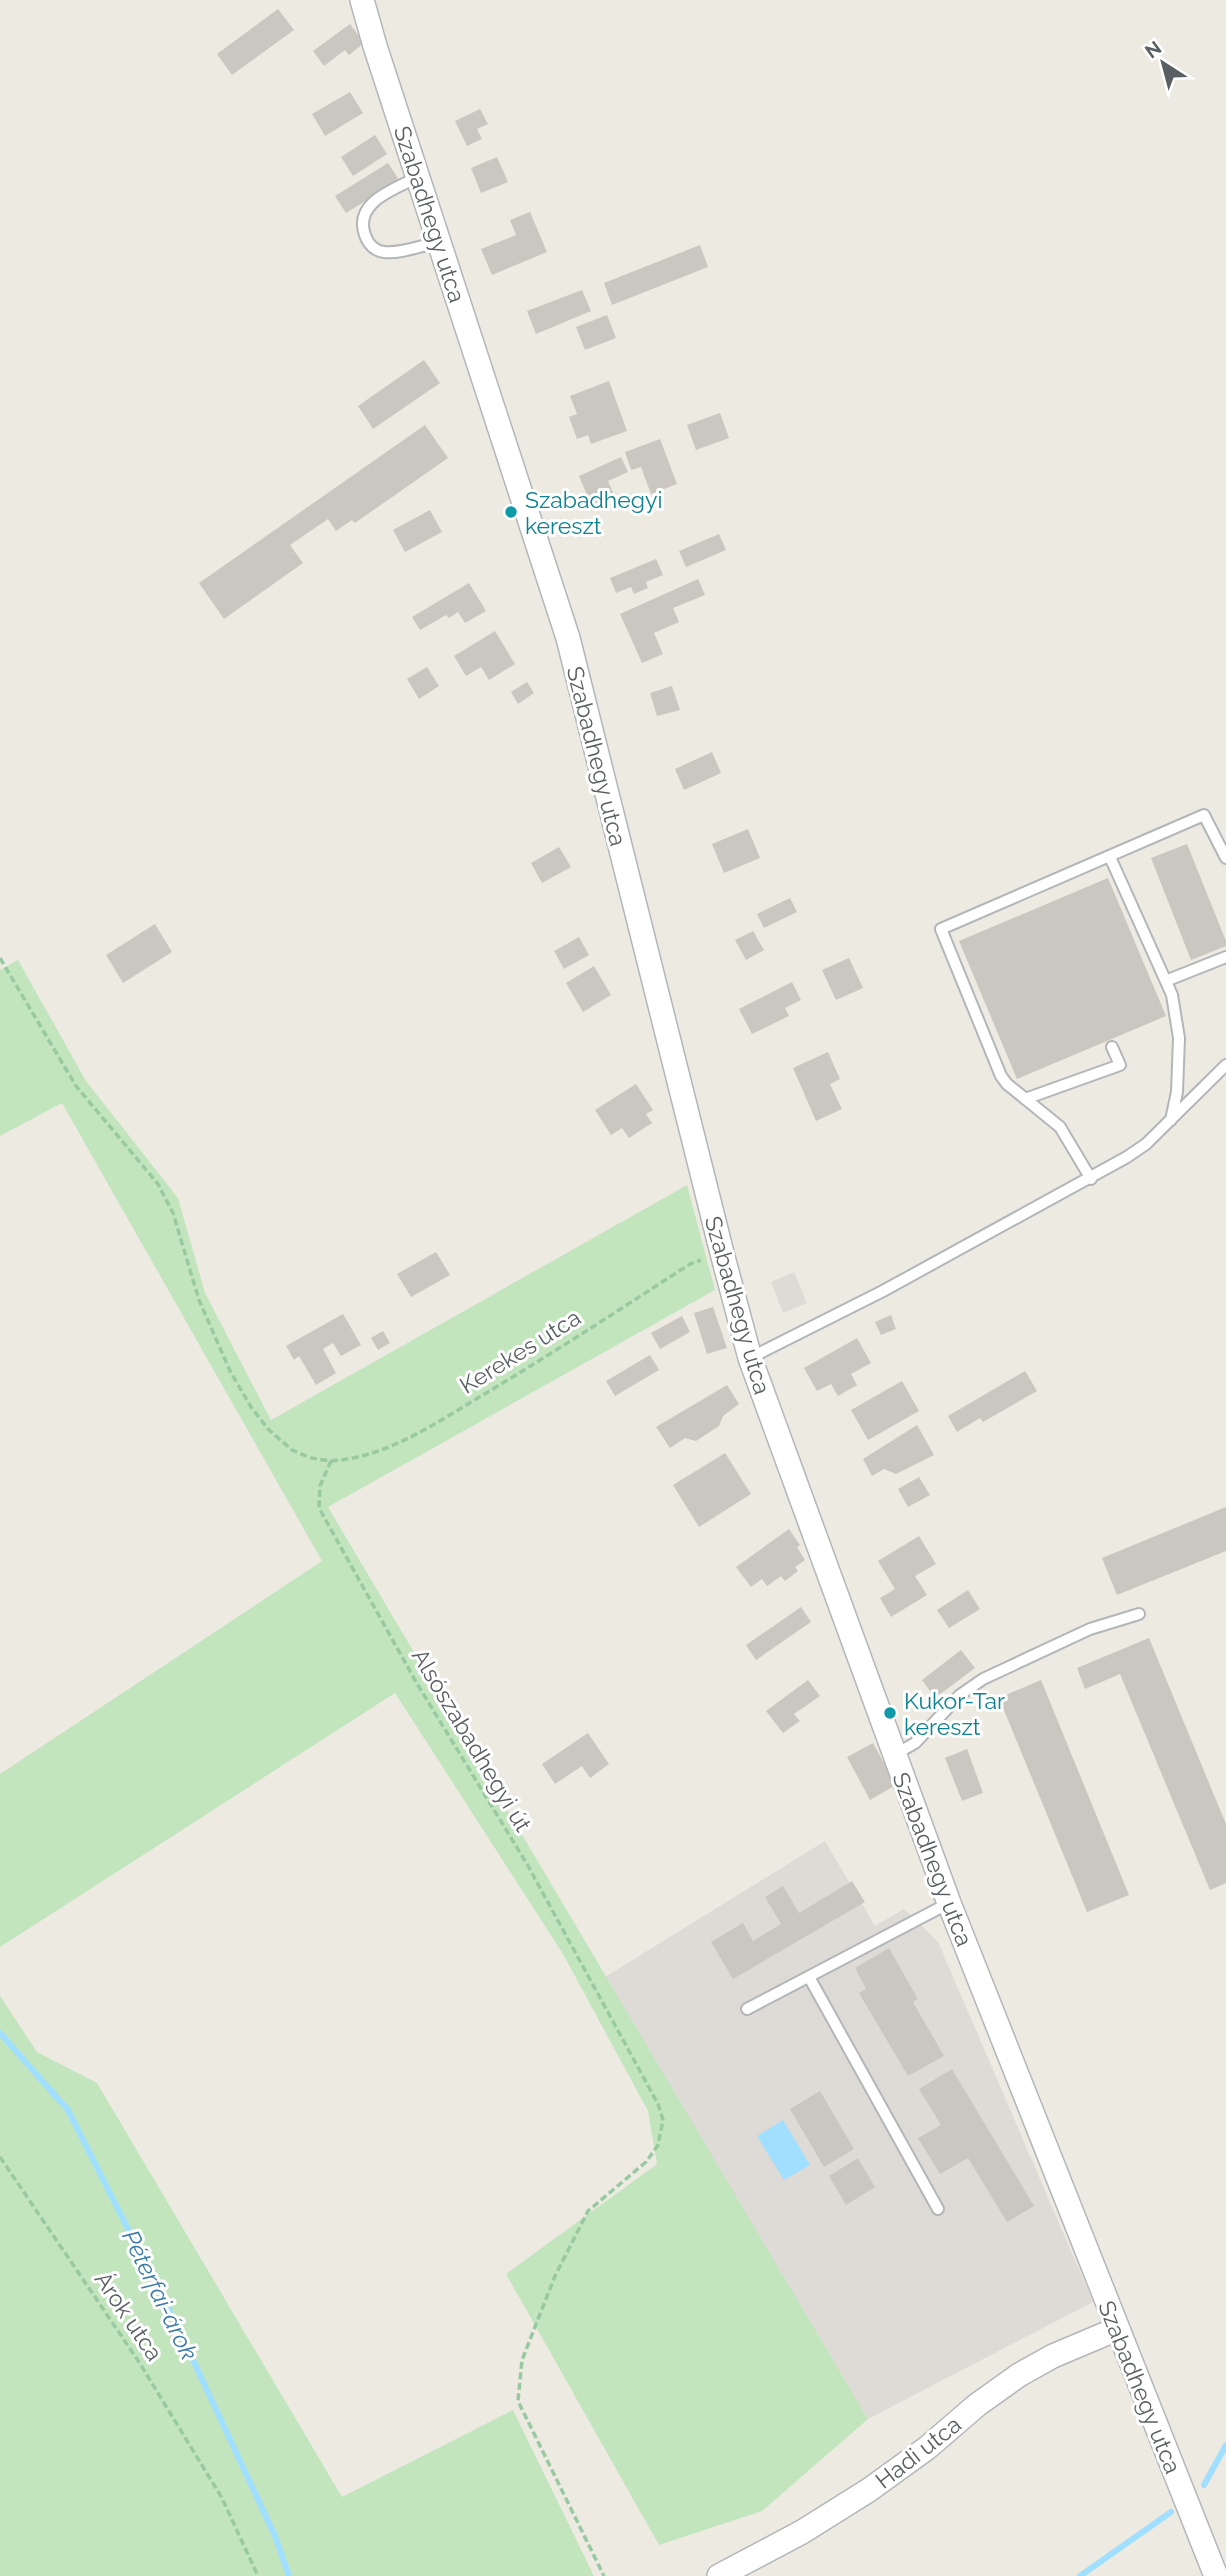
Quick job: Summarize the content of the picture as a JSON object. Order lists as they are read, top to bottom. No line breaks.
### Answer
{"streets":{"street":["Szabadhegy utca","Hadi utca"],"path":["Kerekes utca","Alsószabadhegyi út","Árok utca"]},"crossings":[["Szabadhegy utca","Kerekes utca"],["Szabadhegy utca","Hadi utca"],["Kerekes utca","Alsószabadhegyi út"]],"water":["Péterfai-árok"],"places":["Szabadhegyi kereszt","Kukor-Tar kereszt"],"north":"top left"}
